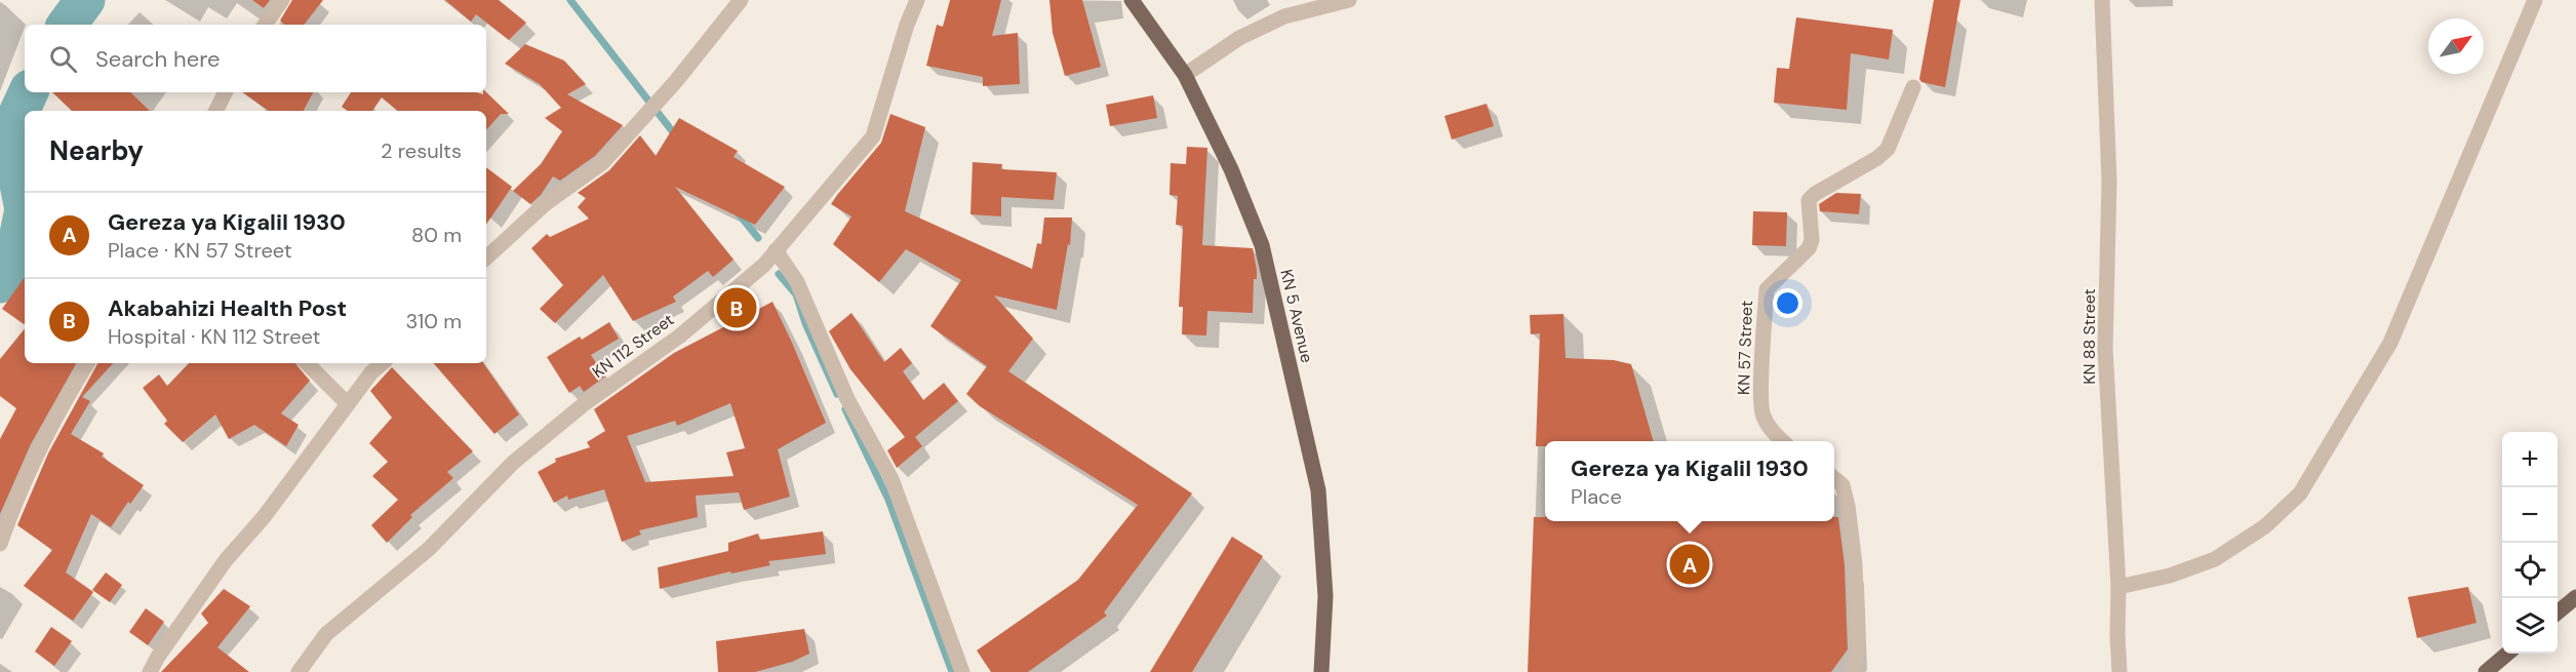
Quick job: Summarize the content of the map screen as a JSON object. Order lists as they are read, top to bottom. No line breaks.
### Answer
{"streets":{"main road":["KN 5 Avenue"],"street":["KN 88 Street","KN 112 Street","KN 57 Street"]},"north":"top right","page":{"search":"Search here","heading":["Nearby","2 results"],"list":[{"mark":"A","name":"Gereza ya KigaliI 1930","note":"Place · KN 57 Street","value":"80 m"},{"mark":"B","name":"Akabahizi Health Post","note":"Hospital · KN 112 Street","value":"310 m"}],"pins":["B","A"],"map_buttons":["+","−"],"popup":["Gereza ya KigaliI 1930","Place"]}}
